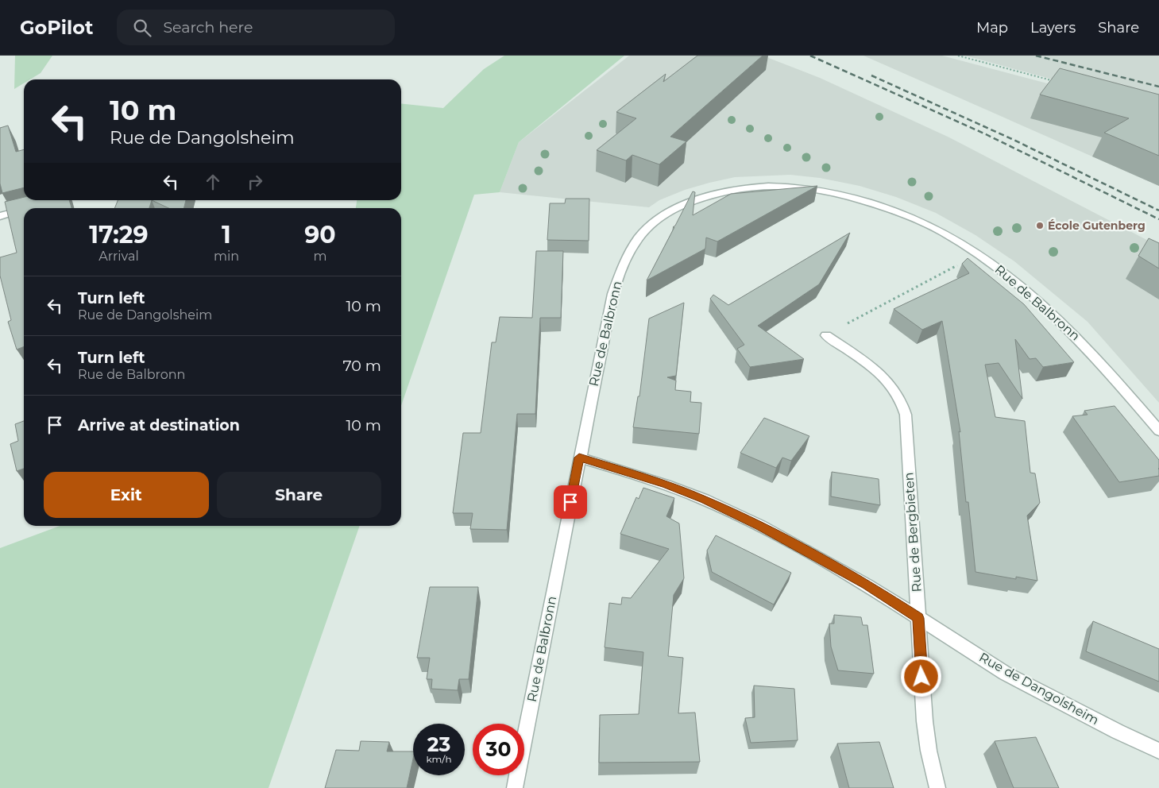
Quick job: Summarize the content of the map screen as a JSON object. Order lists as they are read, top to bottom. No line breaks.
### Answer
{"streets":{"street":["Rue de Balbronn","Rue de Bergbieten","Rue de Dangolsheim"]},"crossings":[["Rue de Balbronn","Rue de Dangolsheim"],["Rue de Bergbieten","Rue de Dangolsheim"]],"places":["École Gutenberg"],"page":{"header":"GoPilot","search":"Search here","nav":["Map","Layers","Share"],"turn":["10 m","Rue de Dangolsheim"],"eta":["17:29","Arrival","1","min","90","m"],"list":[{"name":"Turn left","note":"Rue de Dangolsheim","value":"10 m"},{"name":"Turn left","note":"Rue de Balbronn","value":"70 m"},{"name":"Arrive at destination","value":"10 m"}],"buttons":["Exit","Share"],"speed":"23 km/h","limit":"30"}}
